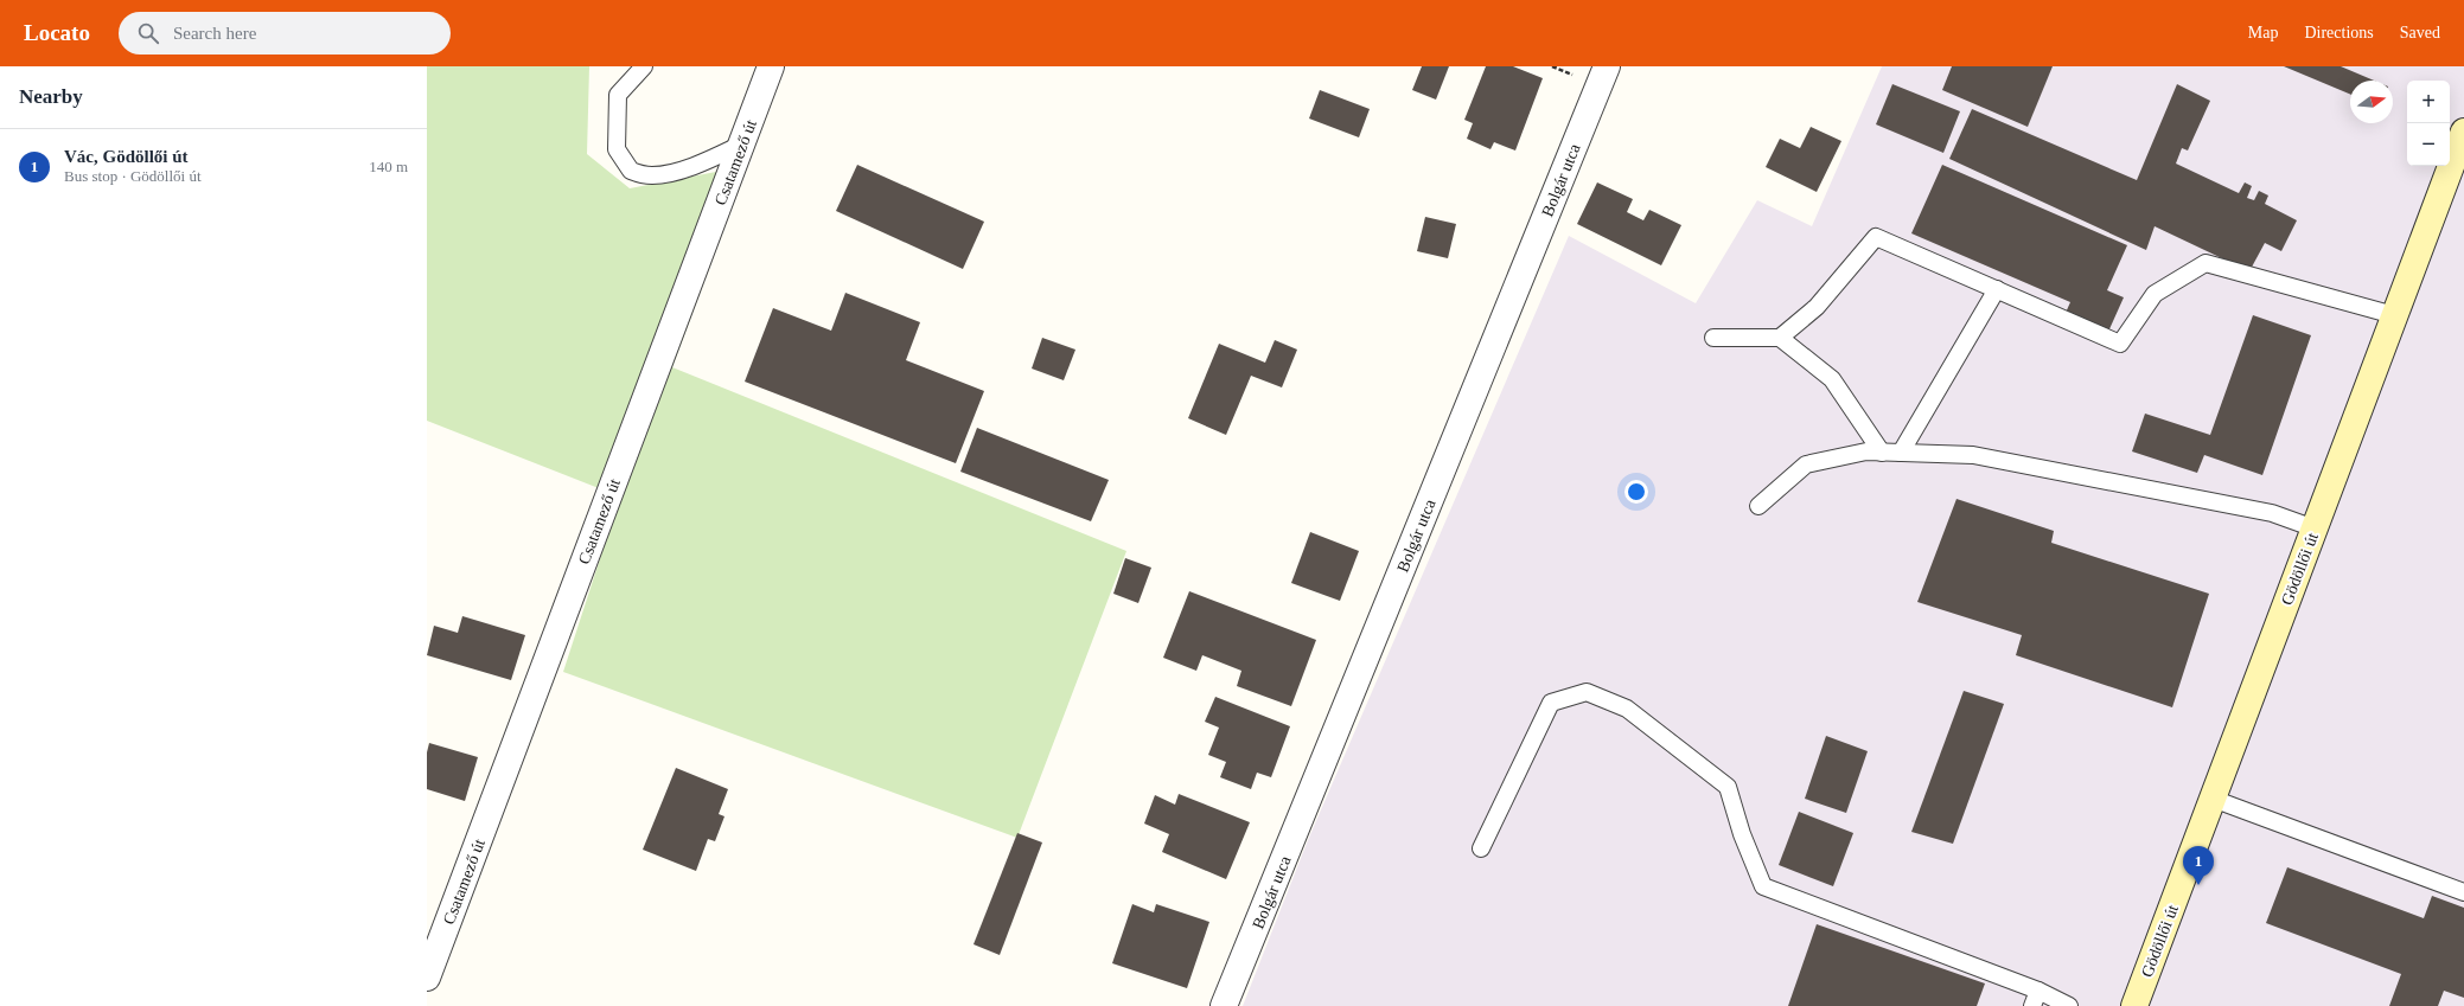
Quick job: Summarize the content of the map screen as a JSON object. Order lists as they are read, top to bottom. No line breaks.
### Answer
{"streets":{"main road":["Gödöllői út"],"street":["Csatamező út","Bolgár utca"]},"north":"right","page":{"header":"Locato","search":"Search here","nav":["Map","Directions","Saved"],"heading":"Nearby","map_buttons":["+","−"],"list":[{"mark":"1","name":"Vác, Gödöllői út","note":"Bus stop · Gödöllői út","value":"140 m"}],"pins":"1"}}
